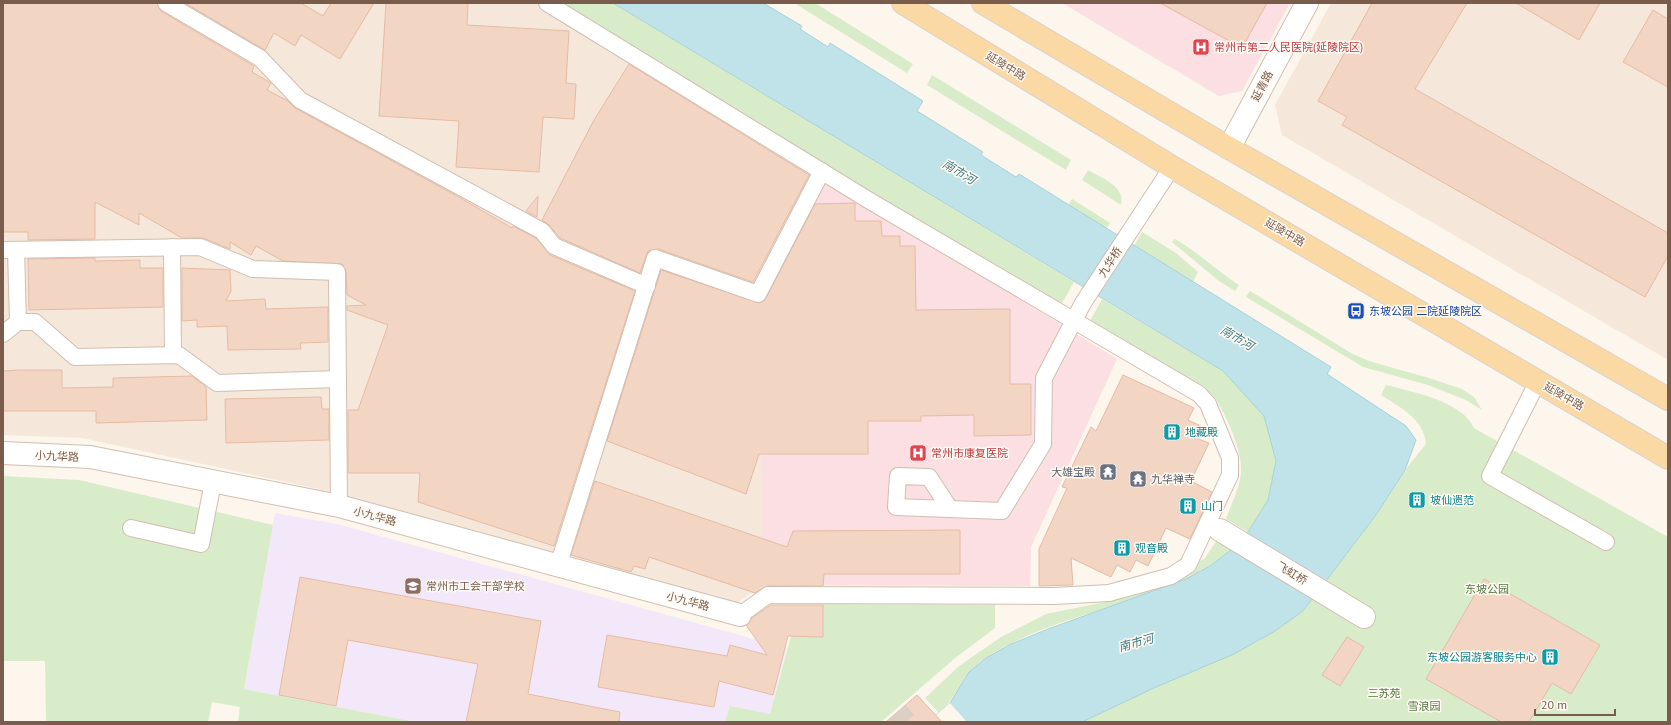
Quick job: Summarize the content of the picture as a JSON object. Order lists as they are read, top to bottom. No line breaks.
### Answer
{"streets":{"main road":["延陵中路"],"street":["延青路","小九华路","飞虹桥"],"lane":["九华桥"]},"crossings":[["延陵中路","九华桥"]],"water":["南市河"],"parks":["东坡公园","三苏苑","雪浪园"],"places":{"hospital":["常州市第二人民医院(延陵院区)","常州市康复医院"],"bus stop":["东坡公园 二院延陵院区"],"building":["地藏殿","坡仙遗范","山门","观音殿","东坡公园游客服务中心"],"temple":["大雄宝殿","九华禅寺"],"school or university":["常州市工会干部学校"]},"scale_bar":"20 m"}
